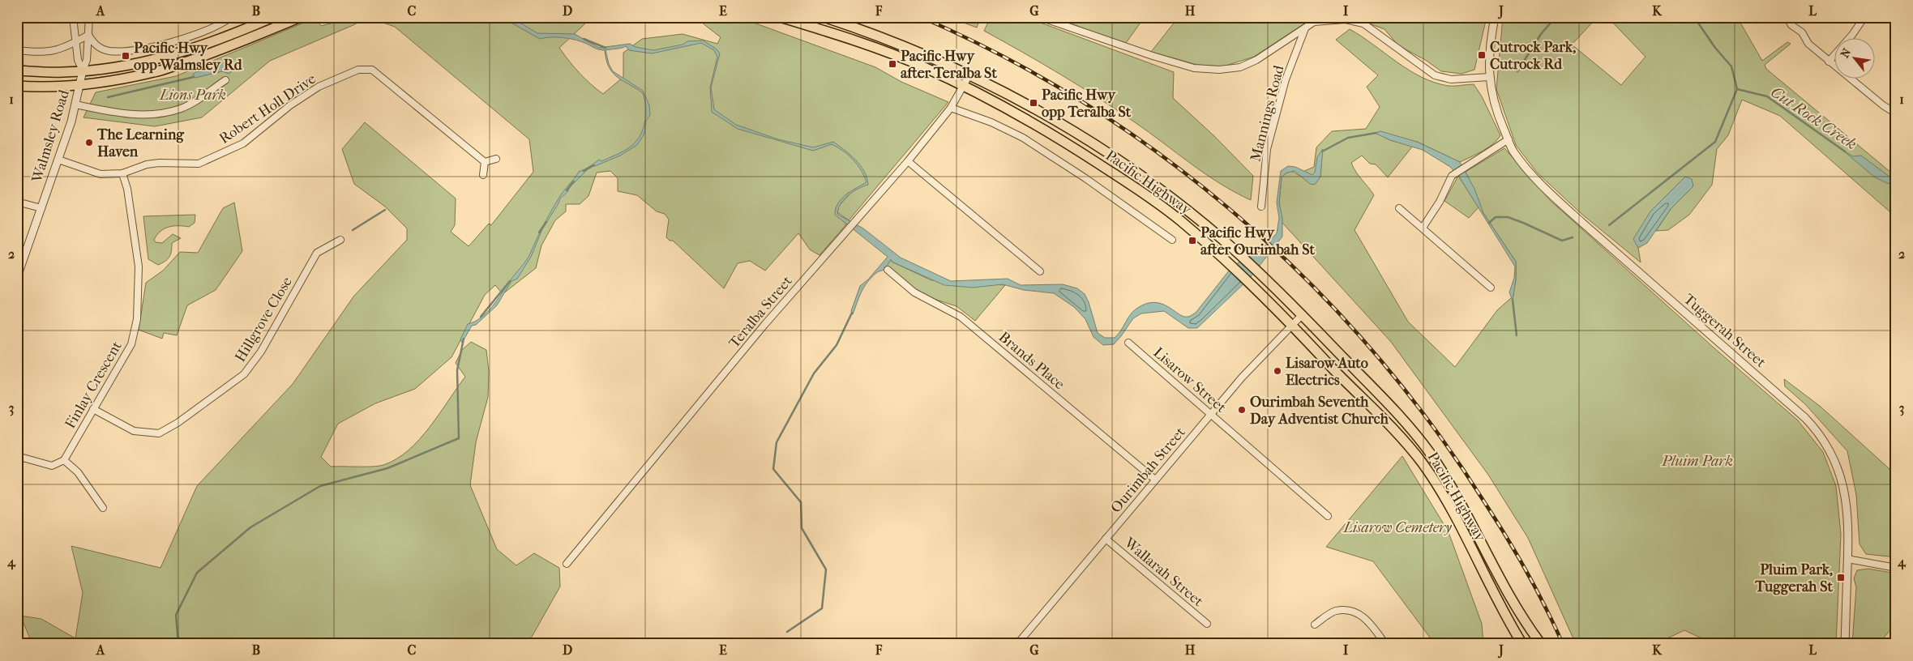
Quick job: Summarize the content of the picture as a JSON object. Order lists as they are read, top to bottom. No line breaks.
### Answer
{"streets":{"main road":["Pacific Highway"],"street":["Robert Holl Drive","Mannings Road","Walmsley Road","Teralba Street","Hillgrove Close","Tuggerah Street","Brands Place","Lisarow Street","Finlay Crescent","Ourimbah Street","Wallarah Street"]},"crossings":[["Robert Holl Drive","Walmsley Road"],["Robert Holl Drive","Finlay Crescent"],["Pacific Highway","Teralba Street"],["Pacific Highway","Ourimbah Street"],["Hillgrove Close","Finlay Crescent"],["Brands Place","Ourimbah Street"],["Lisarow Street","Ourimbah Street"],["Ourimbah Street","Wallarah Street"]],"water":["Cut Rock Creek"],"parks":["Lions Park","Pluim Park","Lisarow Cemetery"],"places":{"transit":["Cutrock Park, Cutrock Rd","Pacific Hwy opp Walmsley Rd","Pacific Hwy after Teralba St","Pacific Hwy opp Teralba St","Pacific Hwy after Ourimbah St","Pluim Park, Tuggerah St"],"other":["The Learning Haven","Lisarow Auto Electrics","Ourimbah Seventh Day Adventist Church"]},"north":"top left","grid":{"columns":["A","B","C","D","E","F","G","H","I","J","K","L"],"rows":["1","2","3","4"]}}
